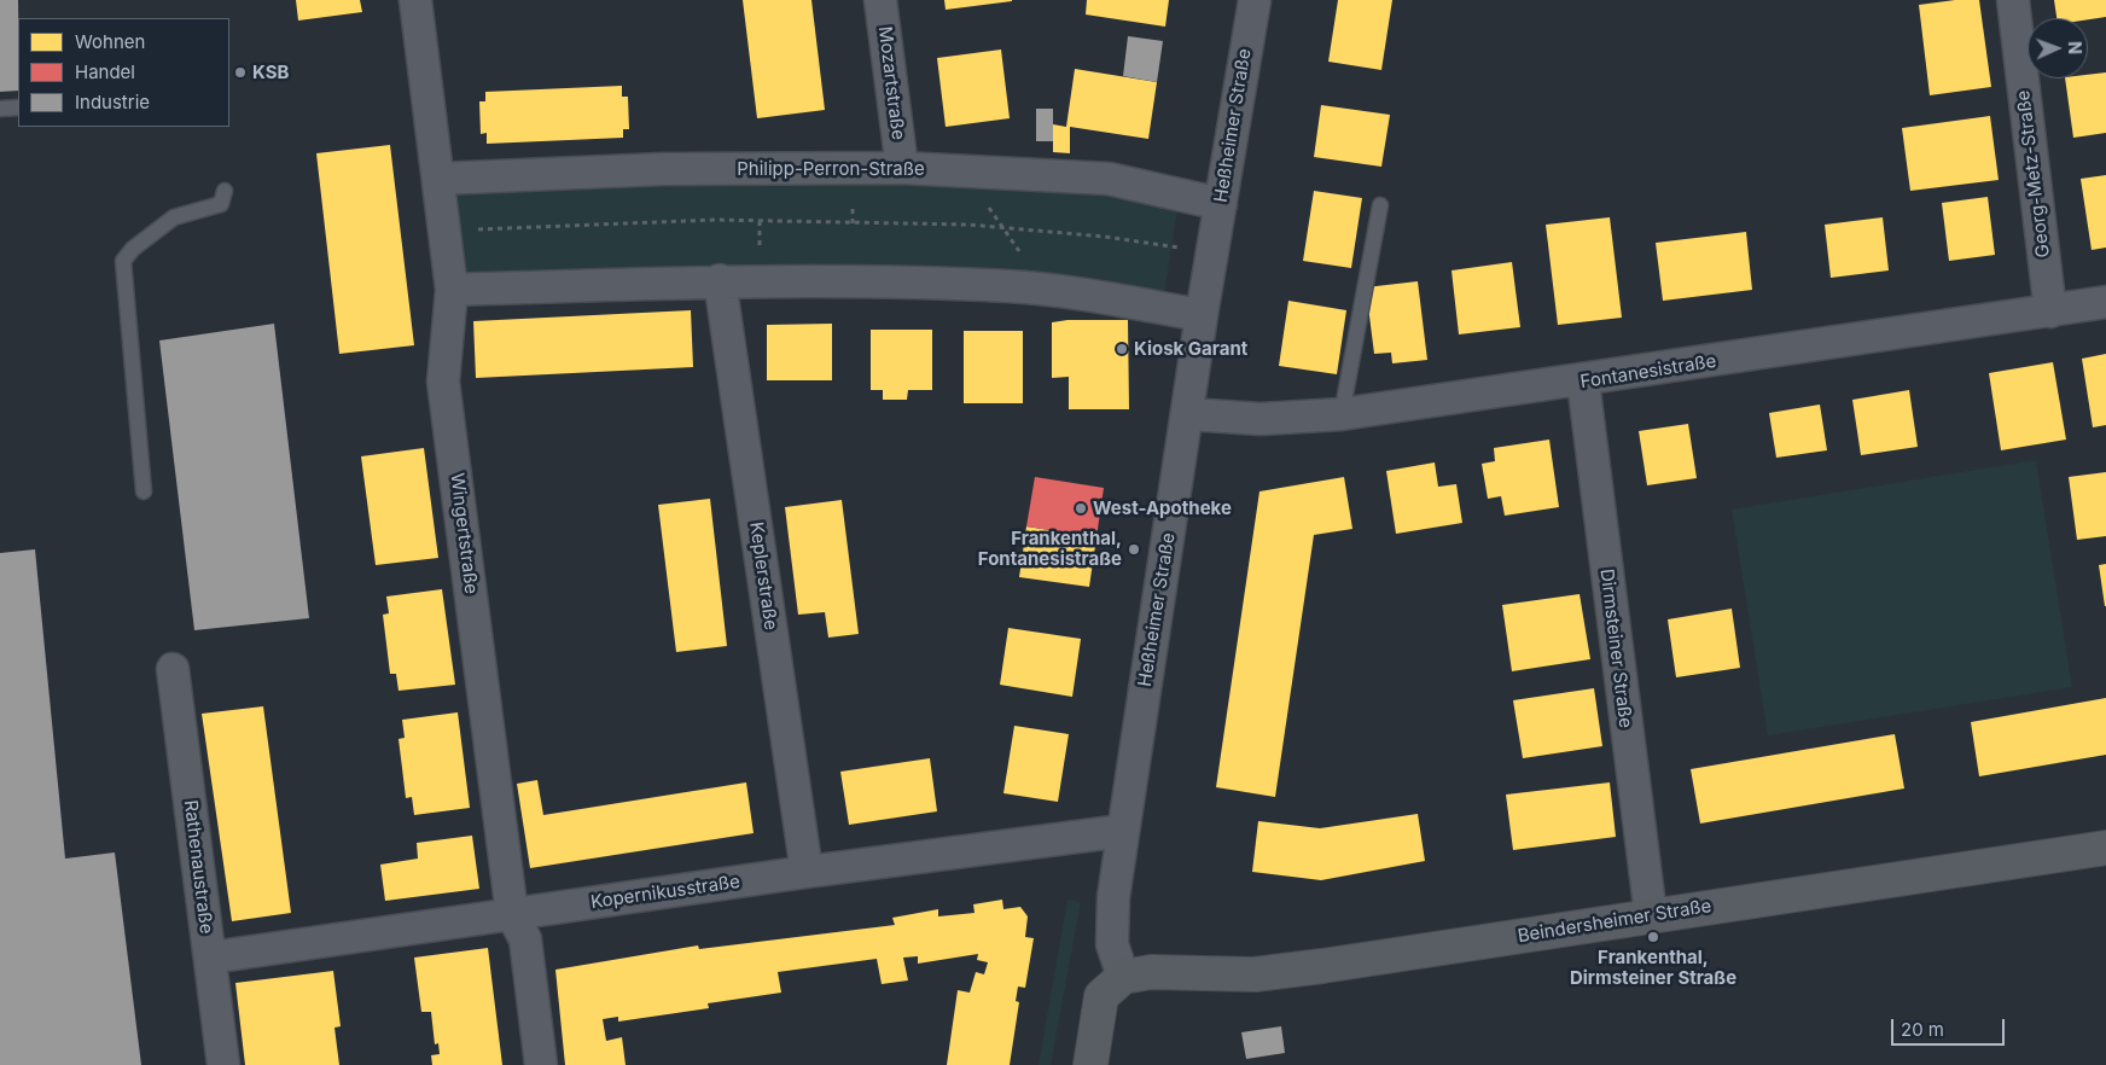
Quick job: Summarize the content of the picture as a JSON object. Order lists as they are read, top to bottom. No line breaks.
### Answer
{"streets":{"street":["Mozartstraße","Heßheimer Straße","Philipp-Perron-Straße","Georg-Metz-Straße","Fontanesistraße","Wingertstraße","Keplerstraße","Dirmsteiner Straße","Rathenaustraße","Kopernikusstraße","Beindersheimer Straße"]},"crossings":[["Mozartstraße","Philipp-Perron-Straße"],["Heßheimer Straße","Philipp-Perron-Straße"],["Heßheimer Straße","Fontanesistraße"],["Heßheimer Straße","Kopernikusstraße"],["Heßheimer Straße","Beindersheimer Straße"],["Philipp-Perron-Straße","Wingertstraße"],["Georg-Metz-Straße","Fontanesistraße"],["Fontanesistraße","Dirmsteiner Straße"],["Wingertstraße","Kopernikusstraße"],["Keplerstraße","Kopernikusstraße"],["Dirmsteiner Straße","Beindersheimer Straße"],["Rathenaustraße","Kopernikusstraße"]],"places":["KSB","Kiosk Garant","West-Apotheke","Frankenthal, Fontanesistraße","Frankenthal, Dirmsteiner Straße"],"legend":["Wohnen","Handel","Industrie"],"scale_bar":"20 m","north":"right"}
